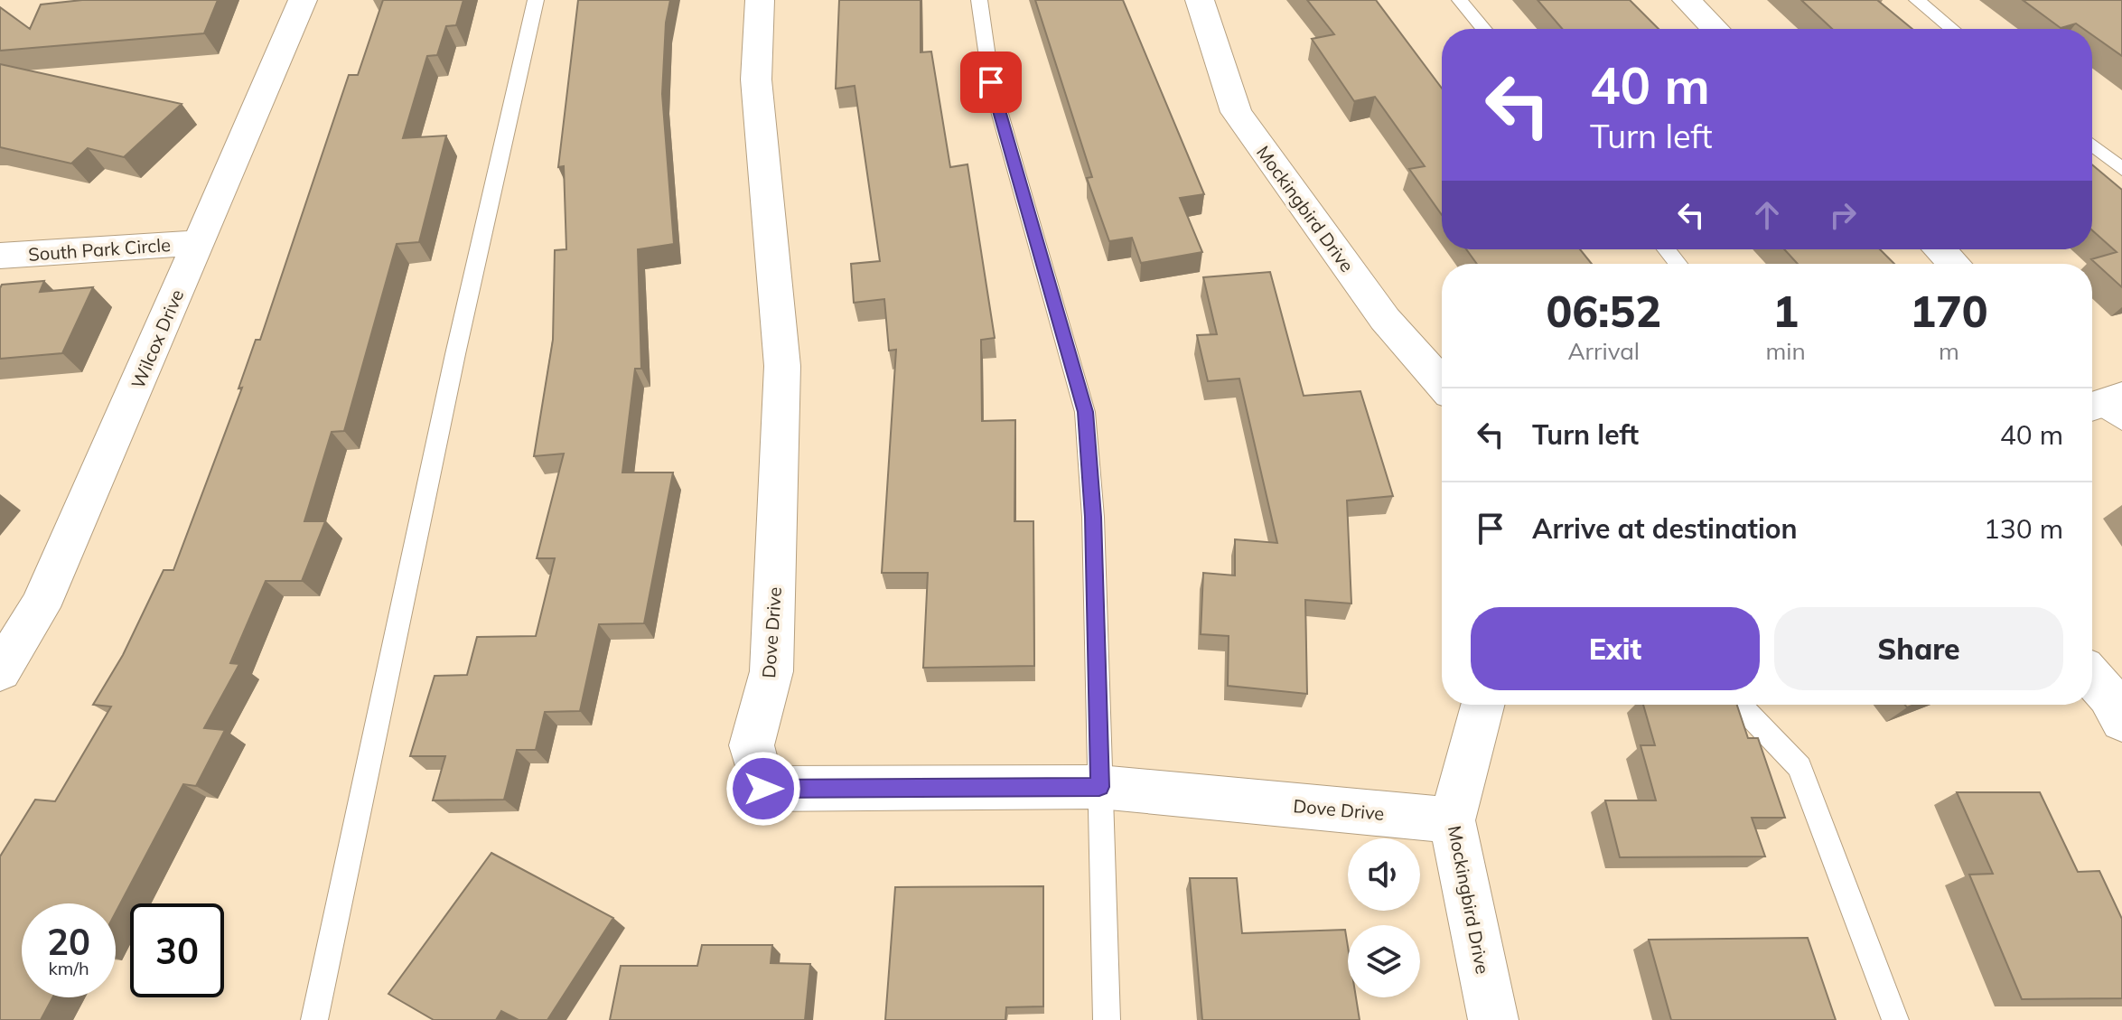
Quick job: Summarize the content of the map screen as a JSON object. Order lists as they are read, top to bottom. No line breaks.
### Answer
{"streets":{"street":["Mockingbird Drive","South Park Circle","Wilcox Drive","Dove Drive"]},"crossings":[["Mockingbird Drive","Dove Drive"],["South Park Circle","Wilcox Drive"]],"page":{"turn":["40 m","Turn left"],"eta":["06:52","Arrival","1","min","170","m"],"list":[{"name":"Turn left","value":"40 m"},{"name":"Arrive at destination","value":"130 m"}],"buttons":["Exit","Share"],"speed":"20 km/h","limit":"30"}}
